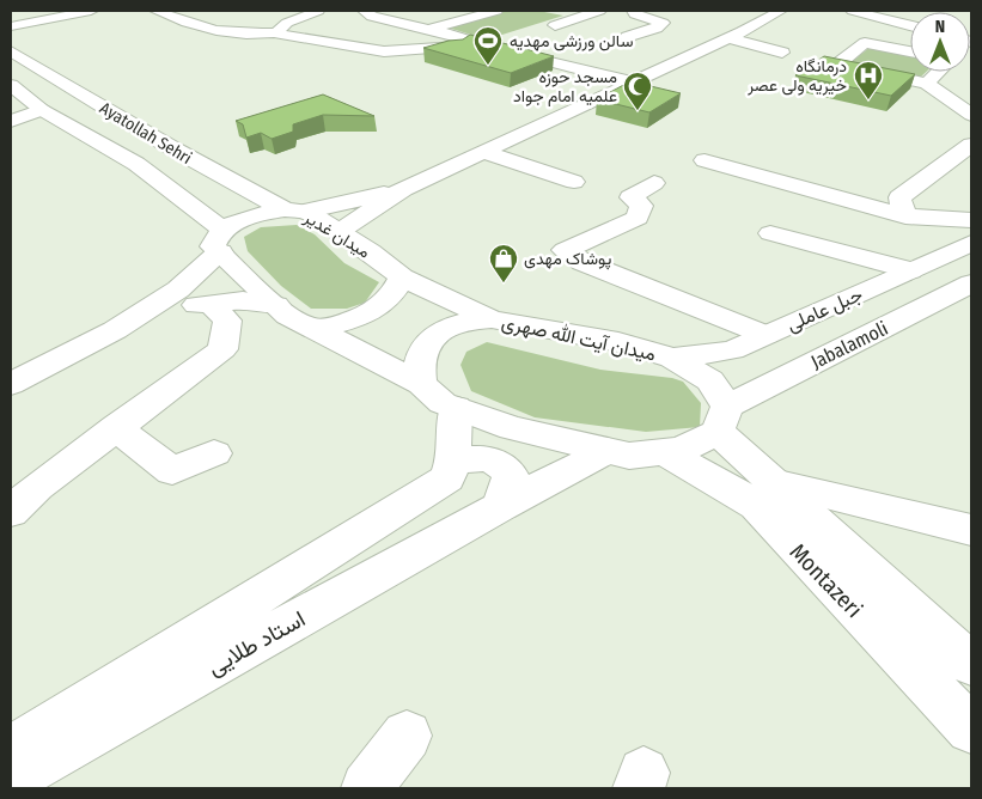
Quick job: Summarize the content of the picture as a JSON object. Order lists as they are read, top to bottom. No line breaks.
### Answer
{"streets":{"street":["Ayatollah Sehri","میدان غدیر","جبل عاملی","میدان آیت الله صهری","Jabalamoli","Montazeri","استاد طلایی"]},"crossings":[["Ayatollah Sehri","میدان غدیر"],["میدان غدیر","میدان آیت الله صهری"],["جبل عاملی","میدان آیت الله صهری"],["میدان آیت الله صهری","Jabalamoli"],["میدان آیت الله صهری","Montazeri"],["Jabalamoli","Montazeri"]],"places":{"sports":["سالن ورزشی مهدیه"],"hospital":["درمانگاه خیریه ولی عصر"],"mosque":["مسجد حوزه علمیه امام جواد"],"shop":["پوشاک مهدی"]},"north":"top"}
